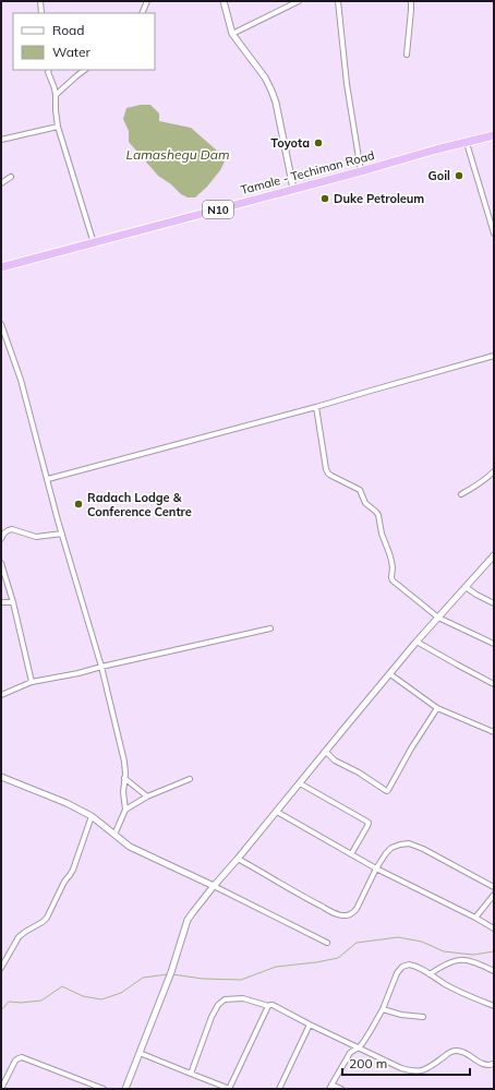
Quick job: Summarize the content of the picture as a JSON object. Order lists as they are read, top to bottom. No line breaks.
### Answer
{"streets":{"highway":["Tamale - Techiman Road","N10"]},"water":["Lamashegu Dam"],"places":["Toyota","Goil","Duke Petroleum","Radach Lodge & Conference Centre"],"legend":["Road","Water"],"scale_bar":"200 m"}
